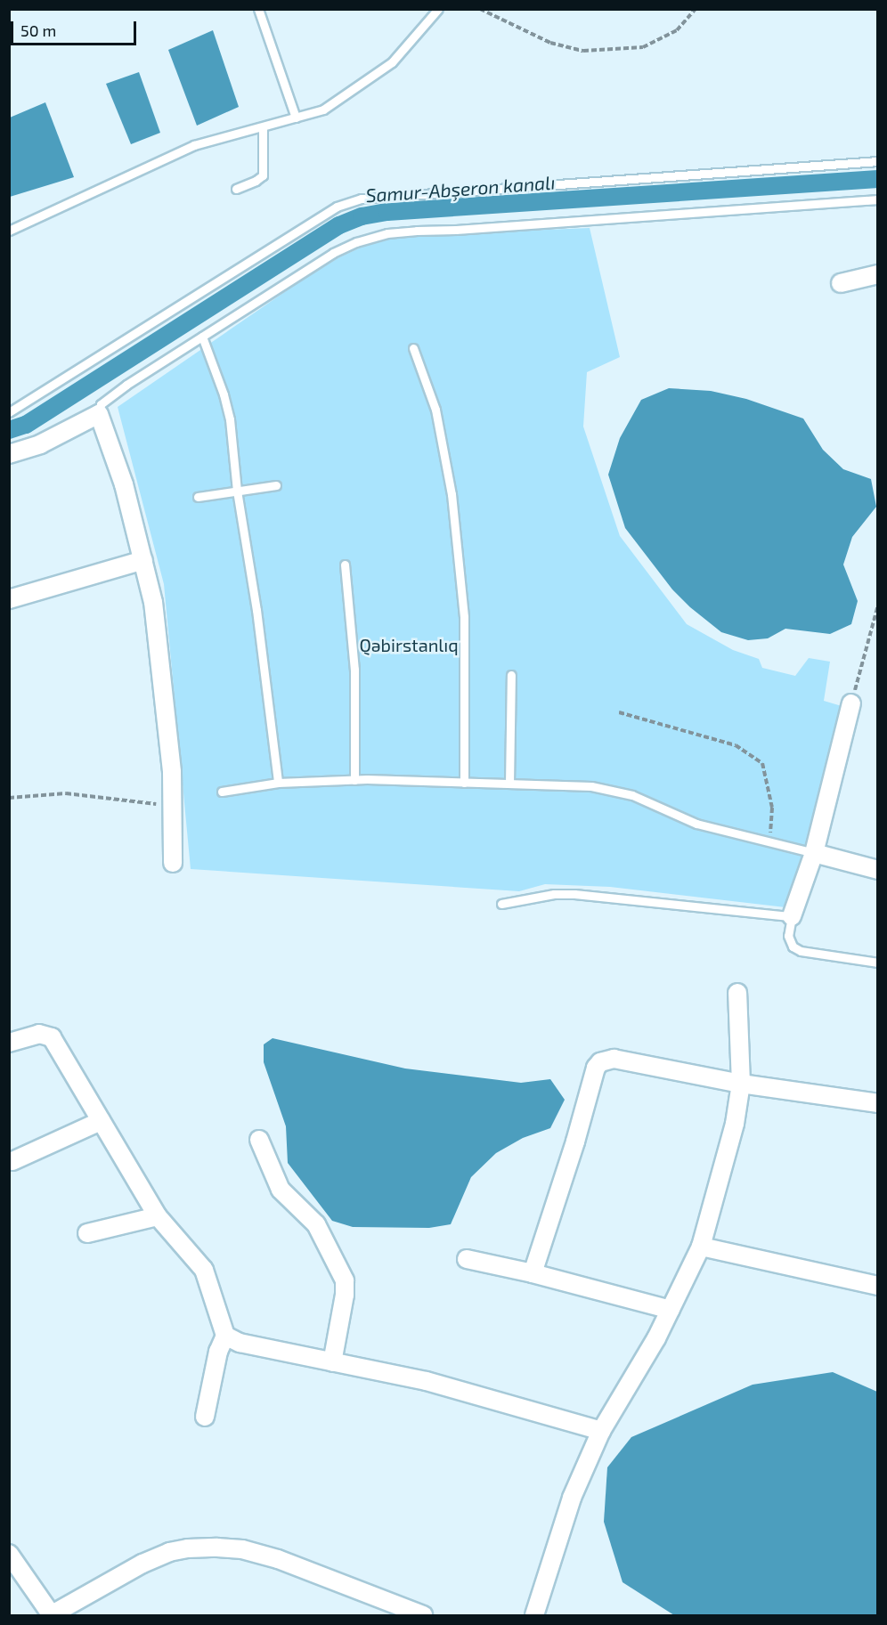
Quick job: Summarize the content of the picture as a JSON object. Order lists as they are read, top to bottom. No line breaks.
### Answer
{"water":["Samur-Abşeron kanalı"],"parks":["Qəbirstanlıq"],"scale_bar":"50 m"}
